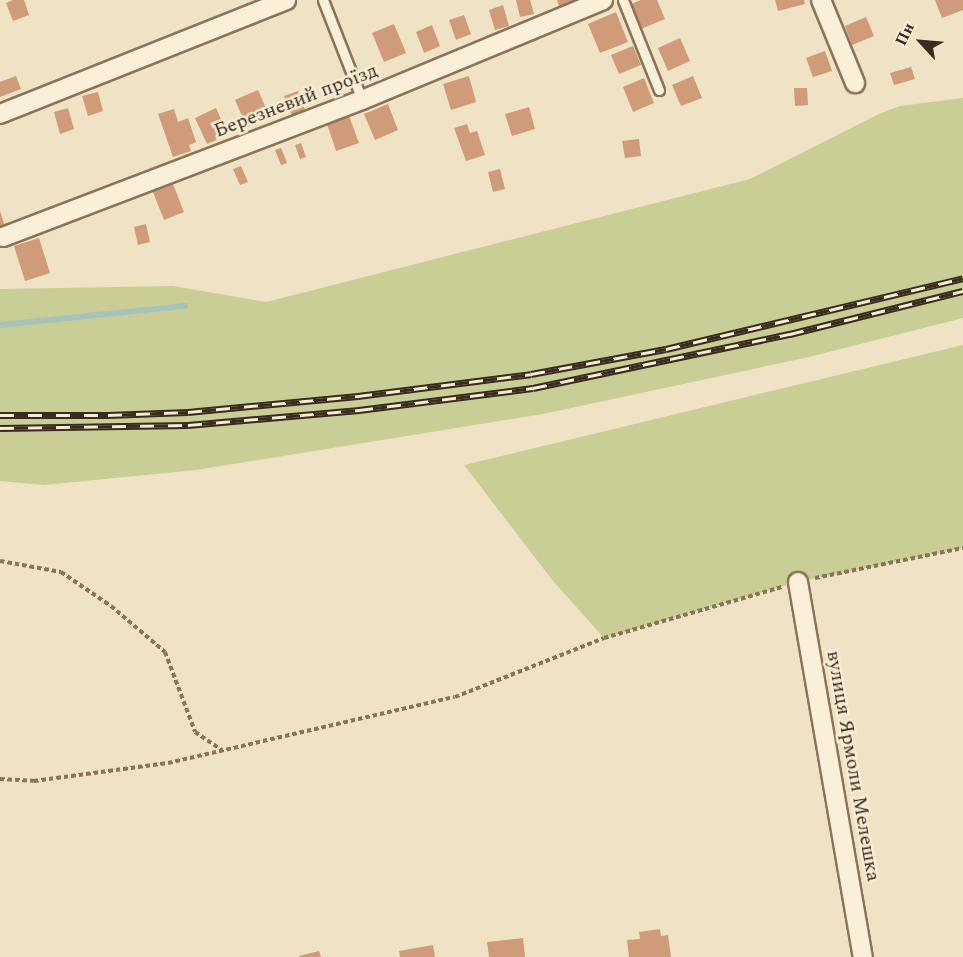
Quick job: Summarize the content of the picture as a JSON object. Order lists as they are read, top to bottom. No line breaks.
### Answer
{"streets":{"street":["Березневий проїзд","вулиця Ярмоли Мелешка"]},"north":"top left"}
